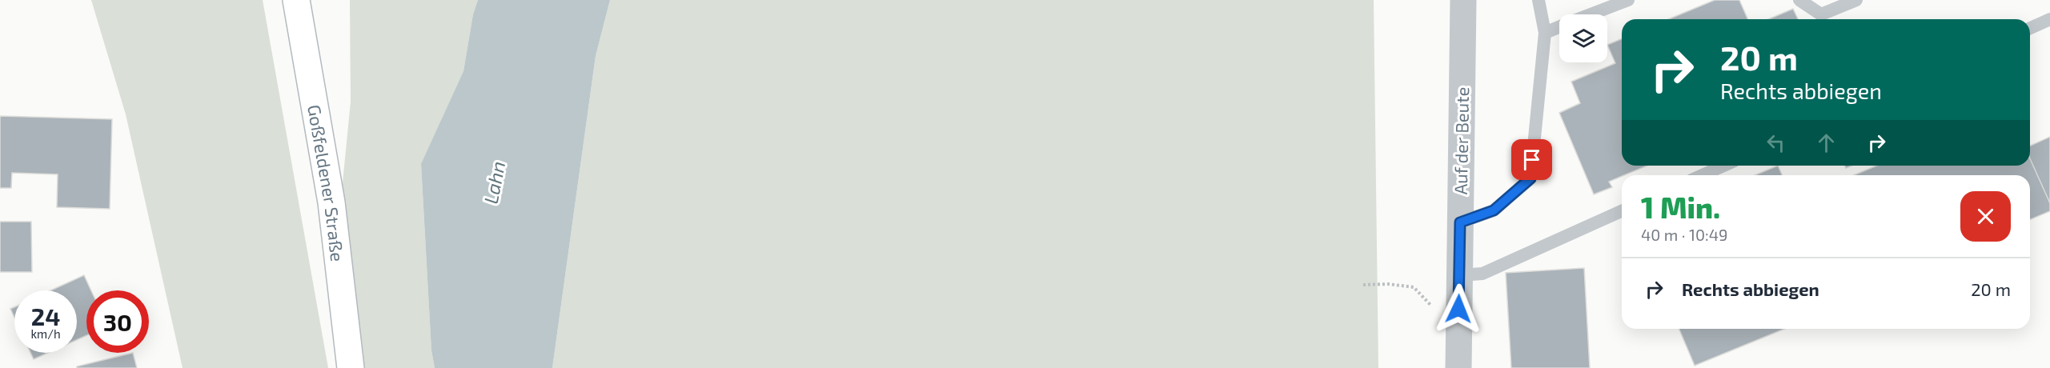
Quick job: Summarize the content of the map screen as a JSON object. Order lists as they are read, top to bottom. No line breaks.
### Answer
{"streets":{"main road":["Goßfeldener Straße"],"street":["Auf der Beute"]},"water":["Lahn"],"page":{"turn":["20 m","Rechts abbiegen"],"heading":["1 Min.","40 m · 10:49"],"list":[{"name":"Rechts abbiegen","value":"20 m"}],"speed":"24 km/h","limit":"30"}}
